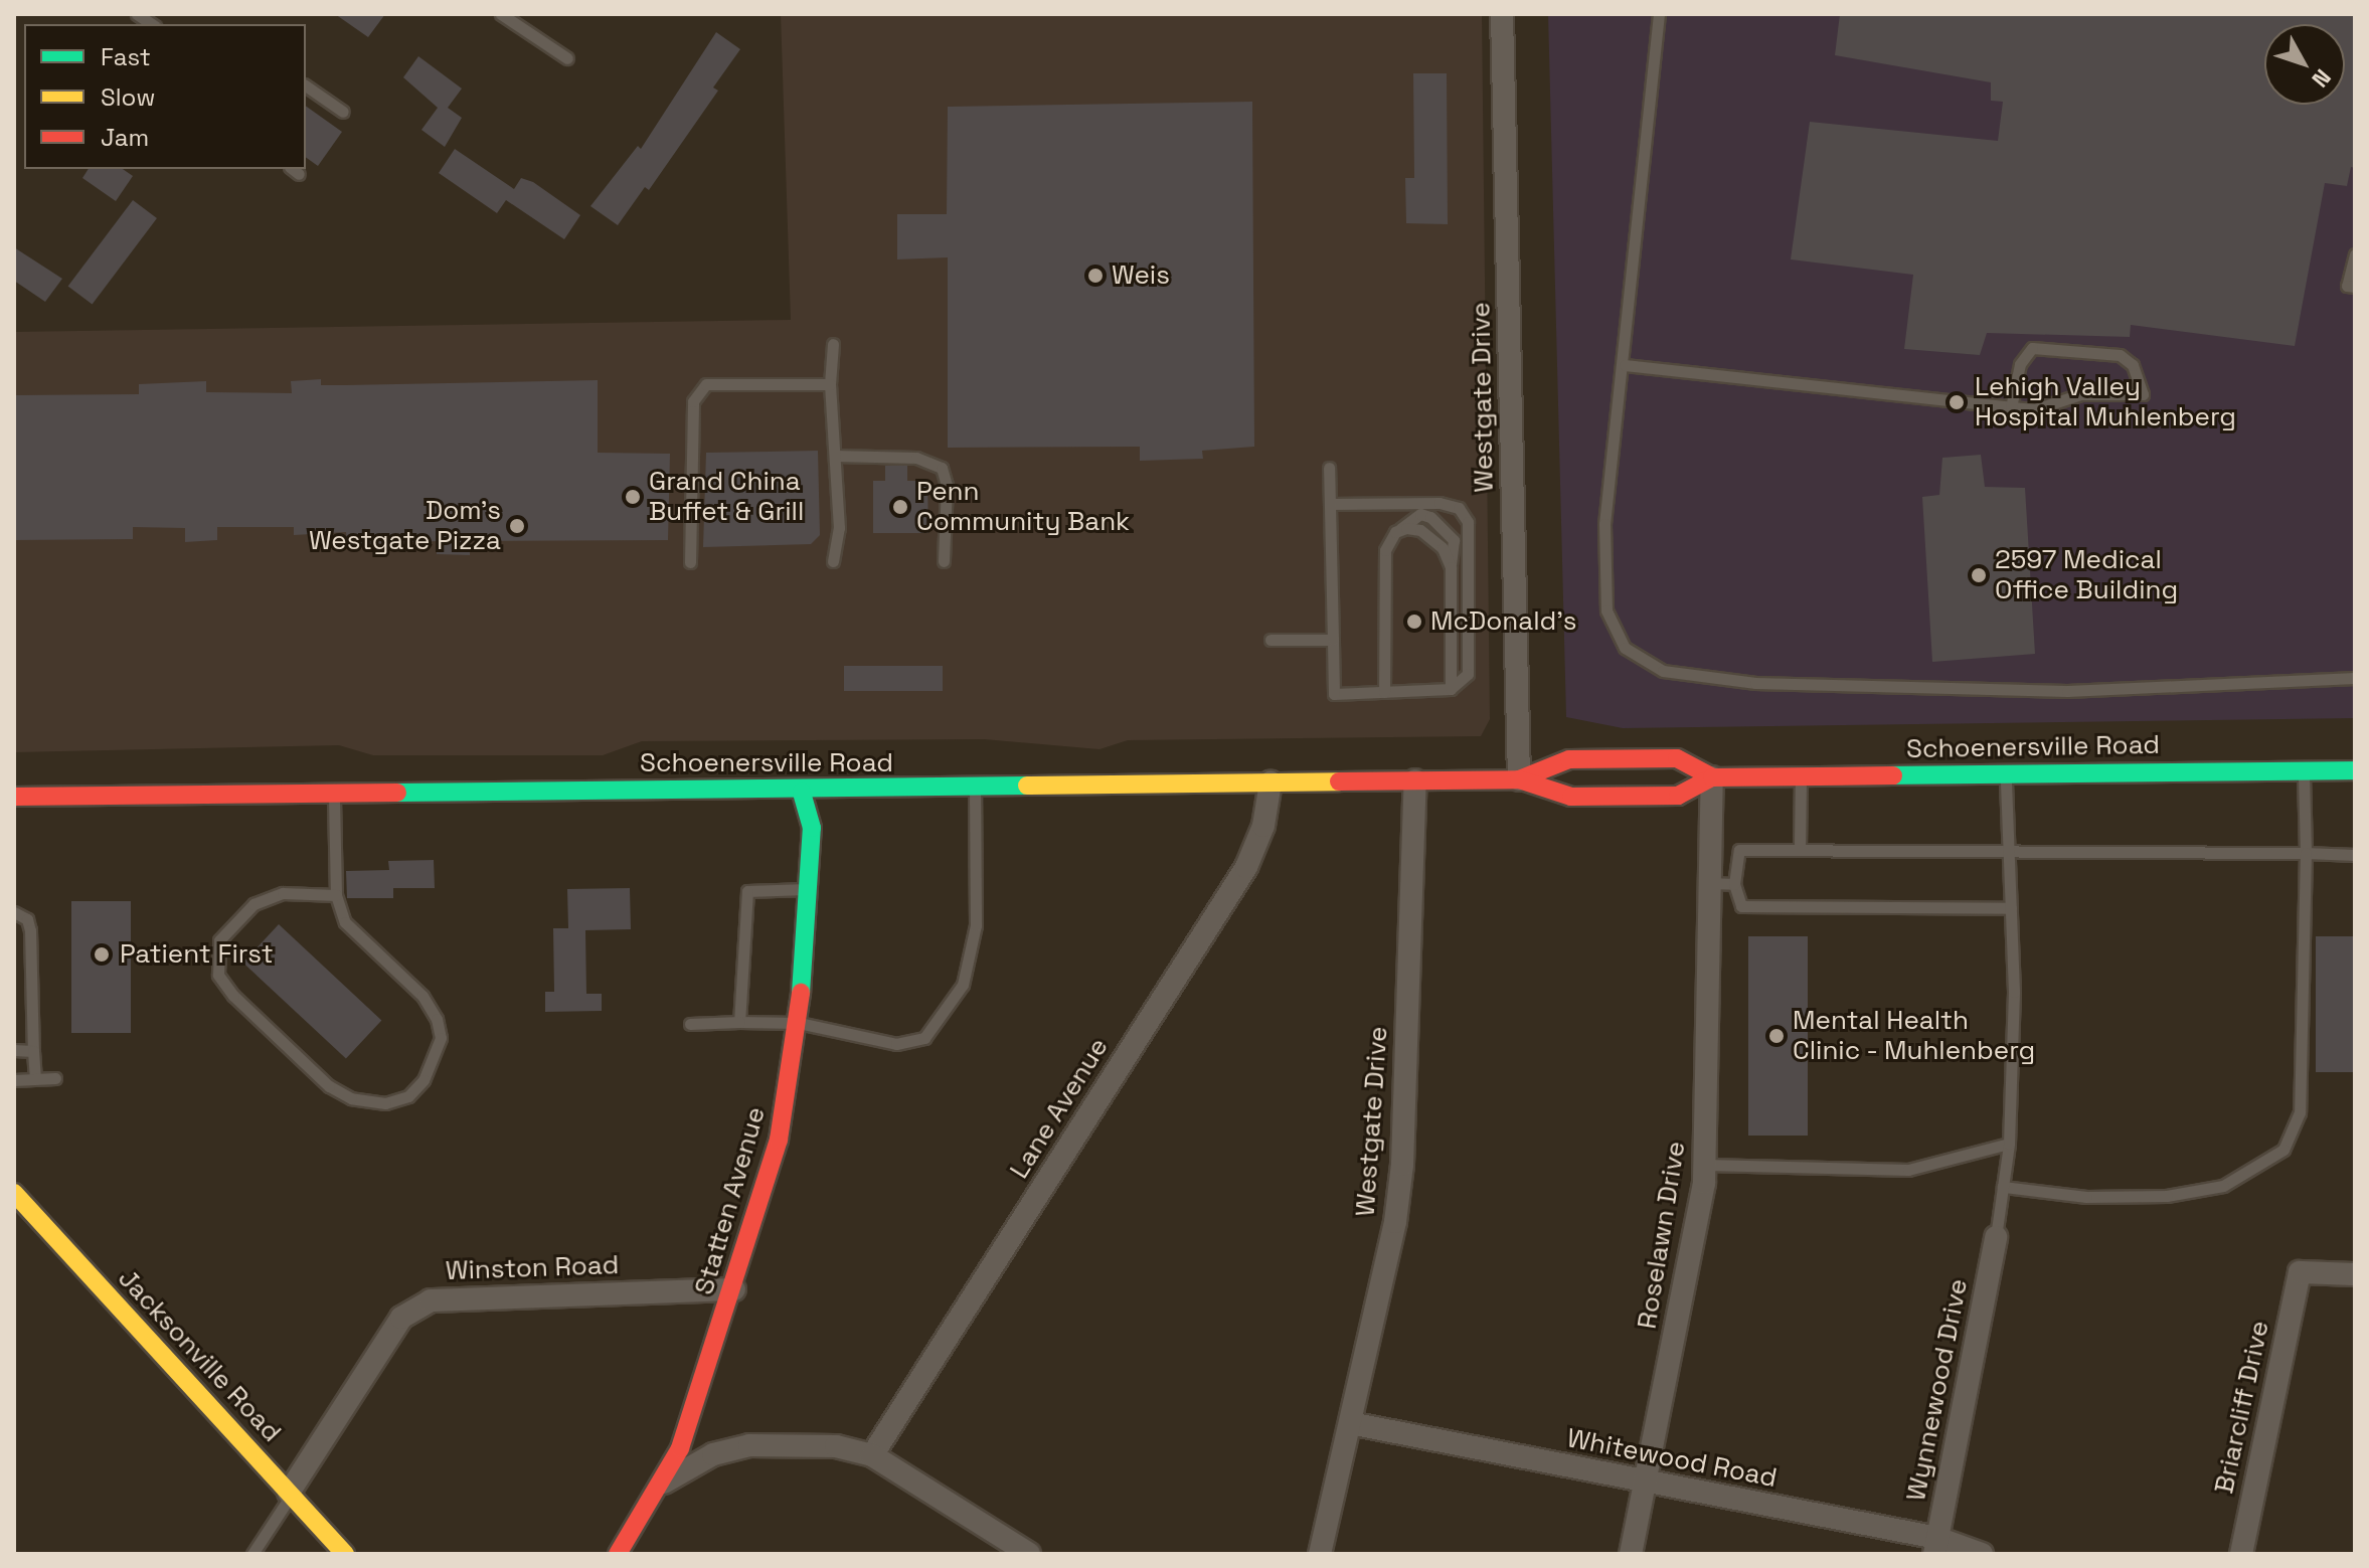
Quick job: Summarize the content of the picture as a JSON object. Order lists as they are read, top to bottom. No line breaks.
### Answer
{"streets":{"main road":["Schoenersville Road","Statten Avenue","Jacksonville Road"],"street":["Westgate Drive","Lane Avenue","Roselawn Drive","Winston Road","Wynnewood Drive","Briarcliff Drive","Whitewood Road"]},"crossings":[["Westgate Drive","Schoenersville Road"],["Westgate Drive","Whitewood Road"],["Schoenersville Road","Lane Avenue"],["Schoenersville Road","Statten Avenue"],["Schoenersville Road","Roselawn Drive"],["Statten Avenue","Winston Road"],["Roselawn Drive","Whitewood Road"],["Winston Road","Jacksonville Road"],["Wynnewood Drive","Whitewood Road"]],"places":["Weis","Lehigh Valley Hospital Muhlenberg","Grand China Buffet & Grill","Penn Community Bank","Dom's Westgate Pizza","2597 Medical Office Building","McDonald's","Patient First","Mental Health Clinic - Muhlenberg"],"legend":["Fast","Slow","Jam"],"north":"bottom right"}
